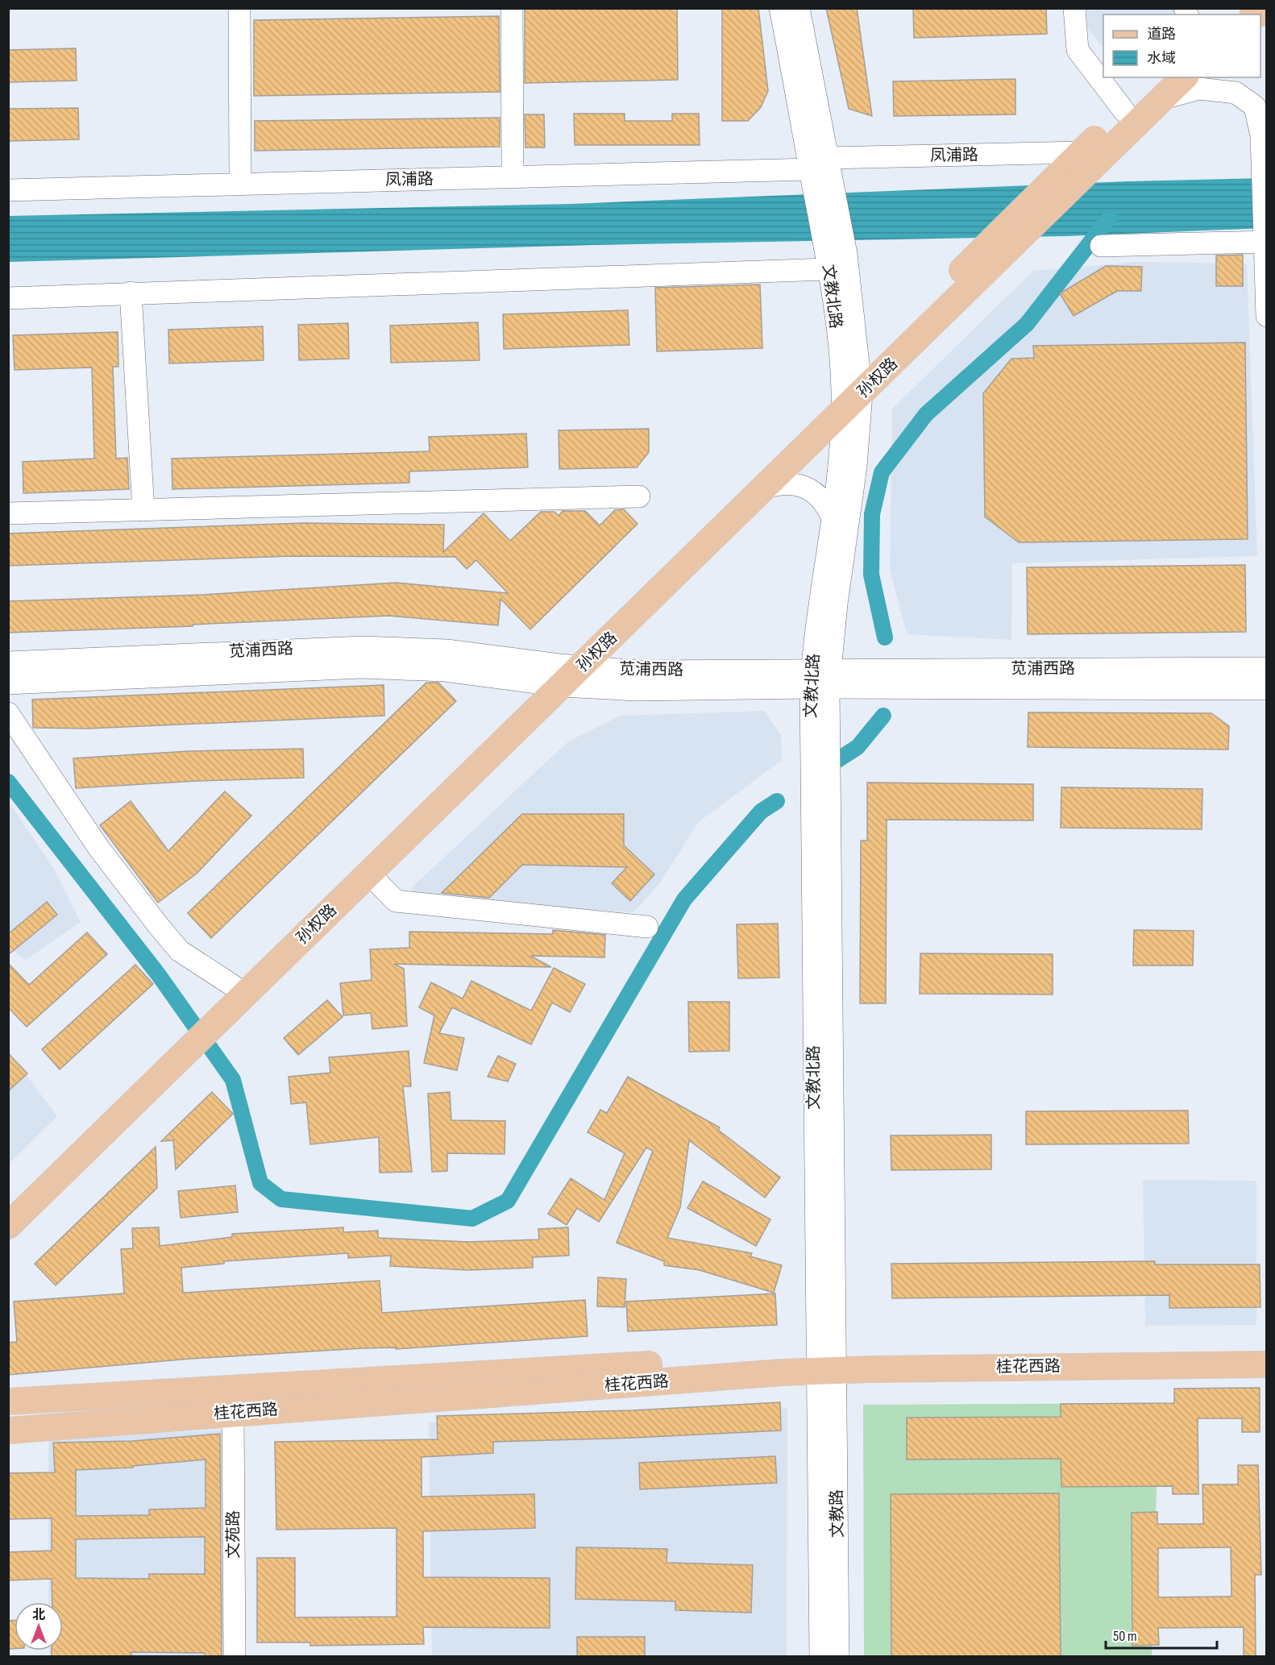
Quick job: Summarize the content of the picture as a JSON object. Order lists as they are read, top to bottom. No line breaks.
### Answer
{"streets":{"main road":["孙权路","桂花西路"],"street":["凤浦路","文教北路","苋浦西路","文教路","文苑路"]},"crossings":[["凤浦路","文教北路"],["凤浦路","孙权路"],["文教北路","孙权路"],["文教北路","苋浦西路"],["文教北路","桂花西路"],["文教北路","文教路"],["孙权路","苋浦西路"],["桂花西路","文教路"],["桂花西路","文苑路"]],"legend":["道路","水域"],"scale_bar":"50 m","north":"top"}
